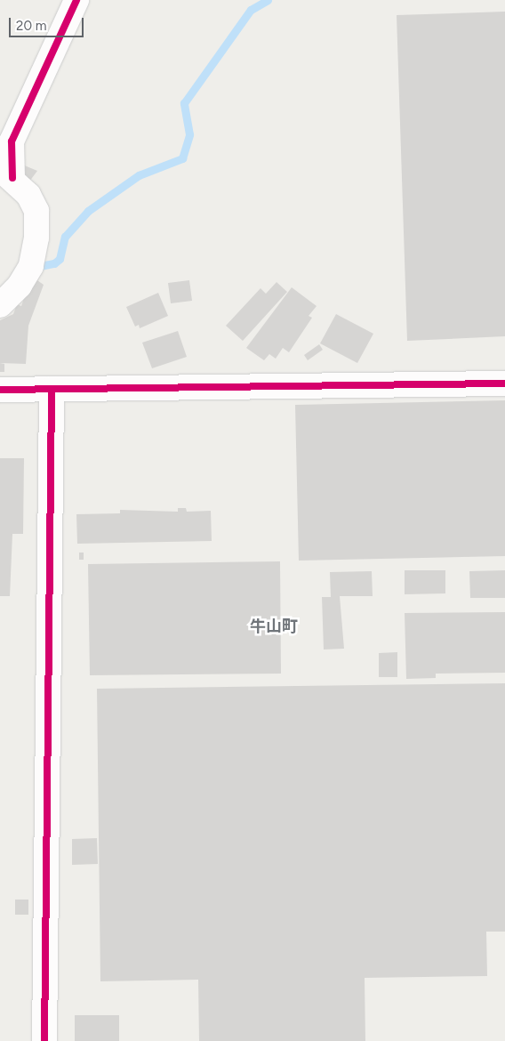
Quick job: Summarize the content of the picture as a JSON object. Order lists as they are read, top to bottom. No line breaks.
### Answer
{"districts":["牛山町"],"scale_bar":"20 m"}
